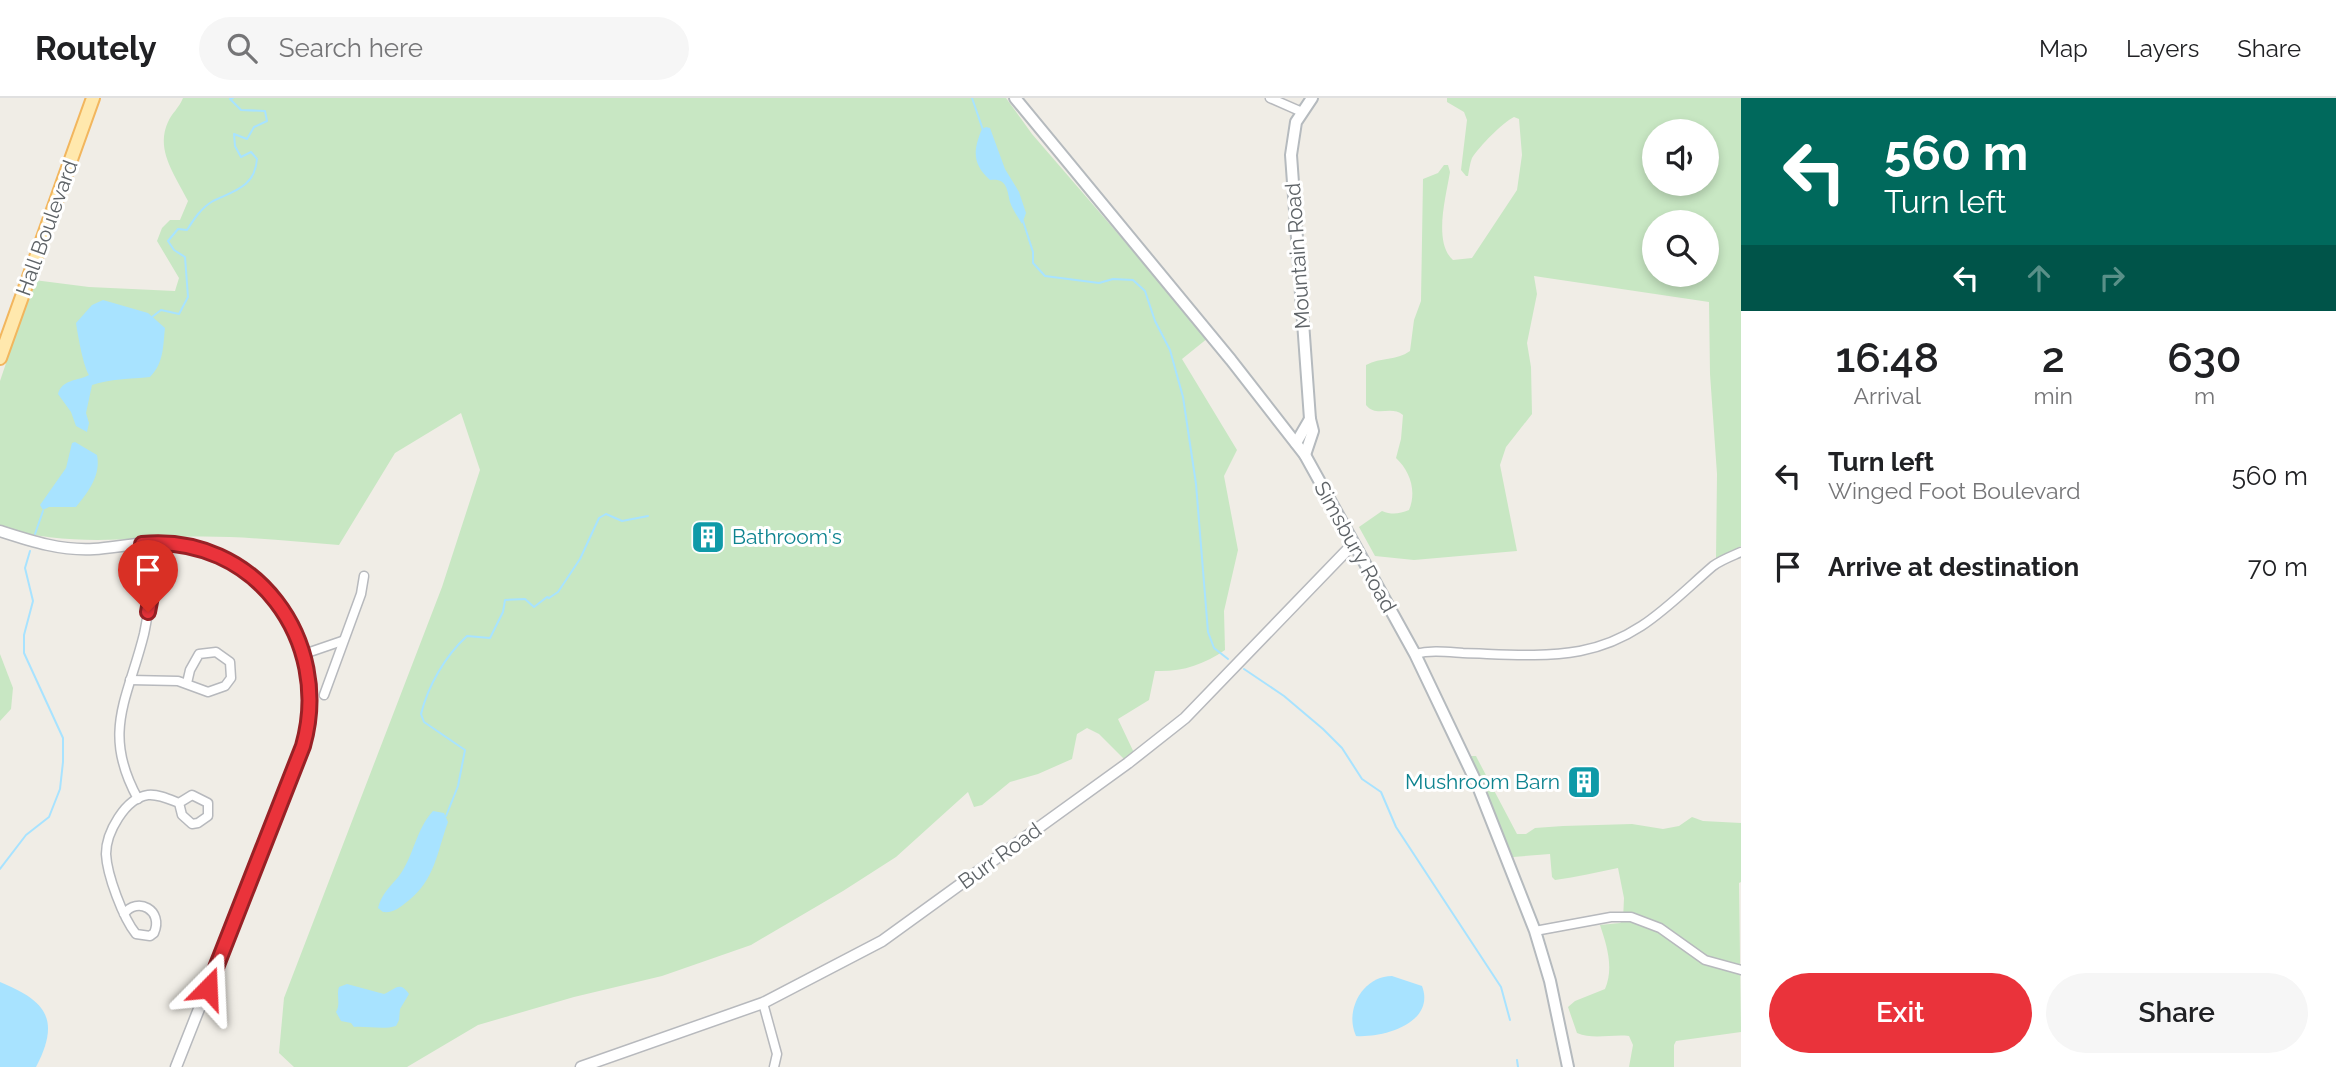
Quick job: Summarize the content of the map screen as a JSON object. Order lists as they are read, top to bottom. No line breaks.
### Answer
{"streets":{"main road":["Hall Boulevard","Mountain Road","Simsbury Road"],"street":["Burr Road"]},"crossings":[["Mountain Road","Simsbury Road"],["Simsbury Road","Burr Road"]],"places":{"building":["Bathroom's","Mushroom Barn"]},"page":{"header":"Routely","search":"Search here","nav":["Map","Layers","Share"],"turn":["560 m","Turn left"],"eta":["16:48","Arrival","2","min","630","m"],"list":[{"name":"Turn left","note":"Winged Foot Boulevard","value":"560 m"},{"name":"Arrive at destination","value":"70 m"}],"buttons":["Exit","Share"]}}
